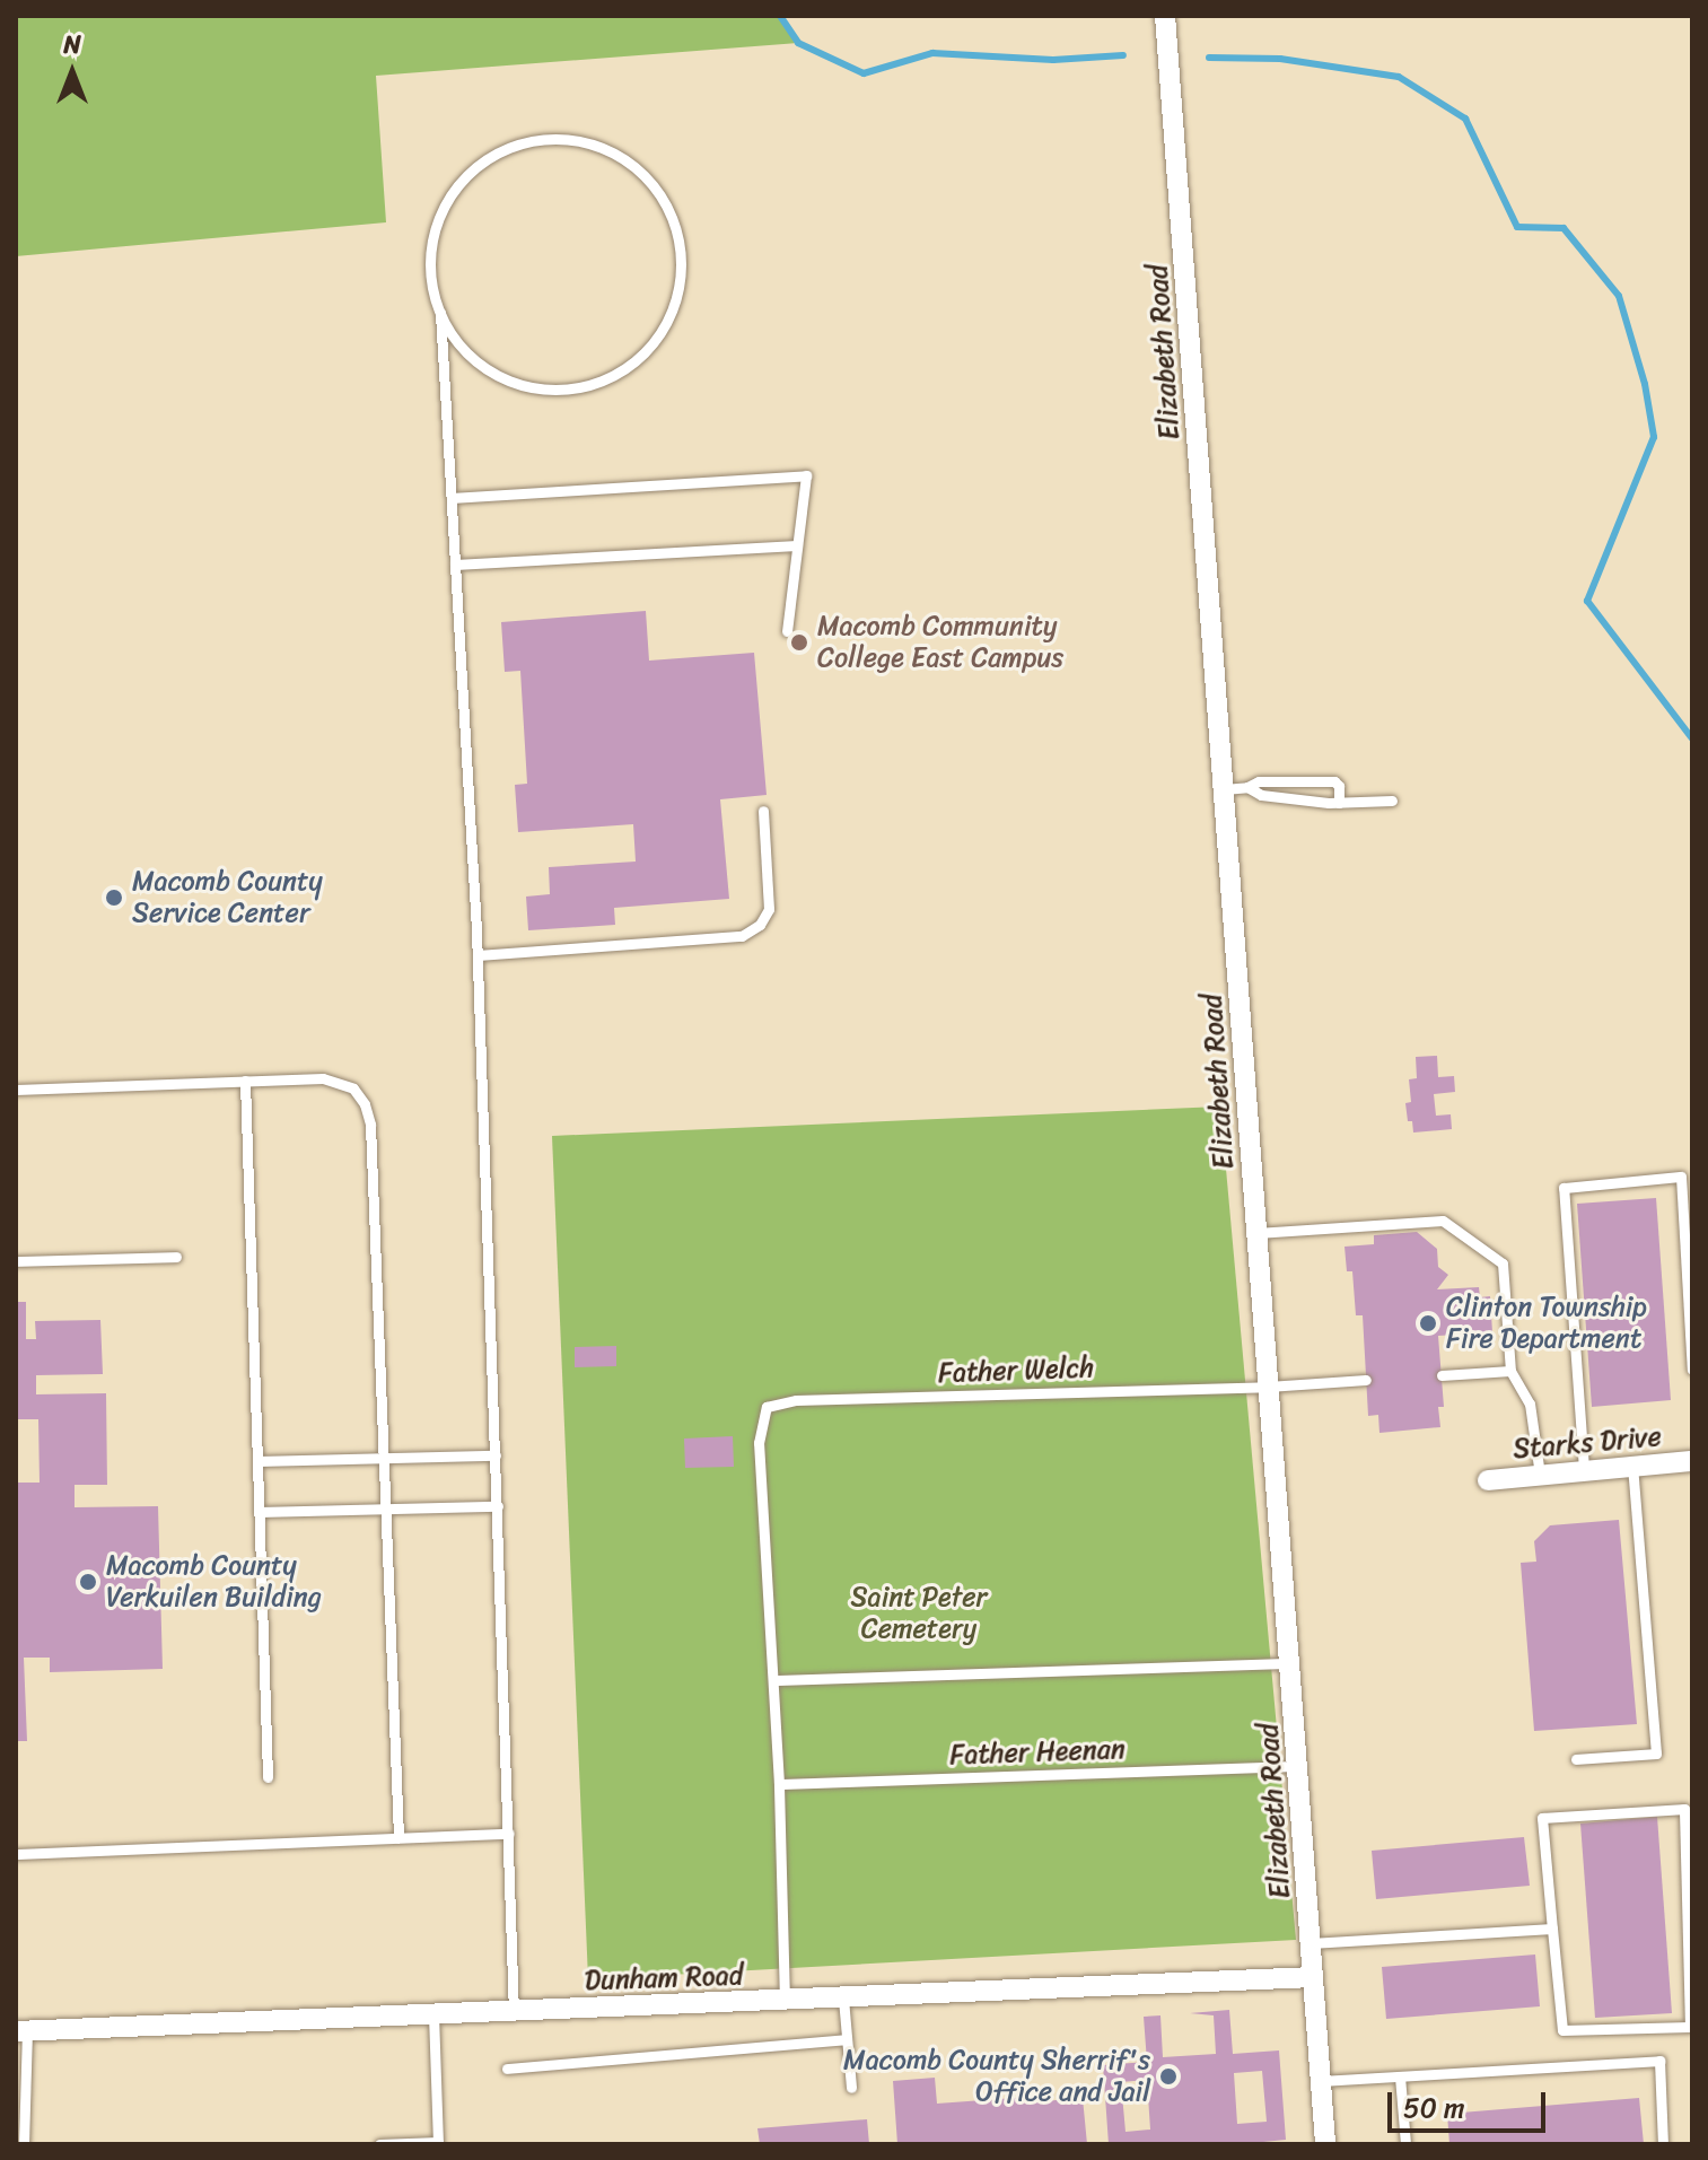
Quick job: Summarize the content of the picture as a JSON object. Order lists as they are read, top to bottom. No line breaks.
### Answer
{"streets":{"street":["Elizabeth Road","Starks Drive","Dunham Road"],"lane":["Father Welch","Father Heenan"]},"crossings":[["Elizabeth Road","Father Welch"],["Elizabeth Road","Father Heenan"],["Elizabeth Road","Dunham Road"]],"parks":["Saint Peter Cemetery"],"places":["Macomb Community College East Campus","Macomb County Service Center","Clinton Township Fire Department","Macomb County Verkuilen Building","Macomb County Sherrif's Office and Jail"],"scale_bar":"50 m","north":"top"}
